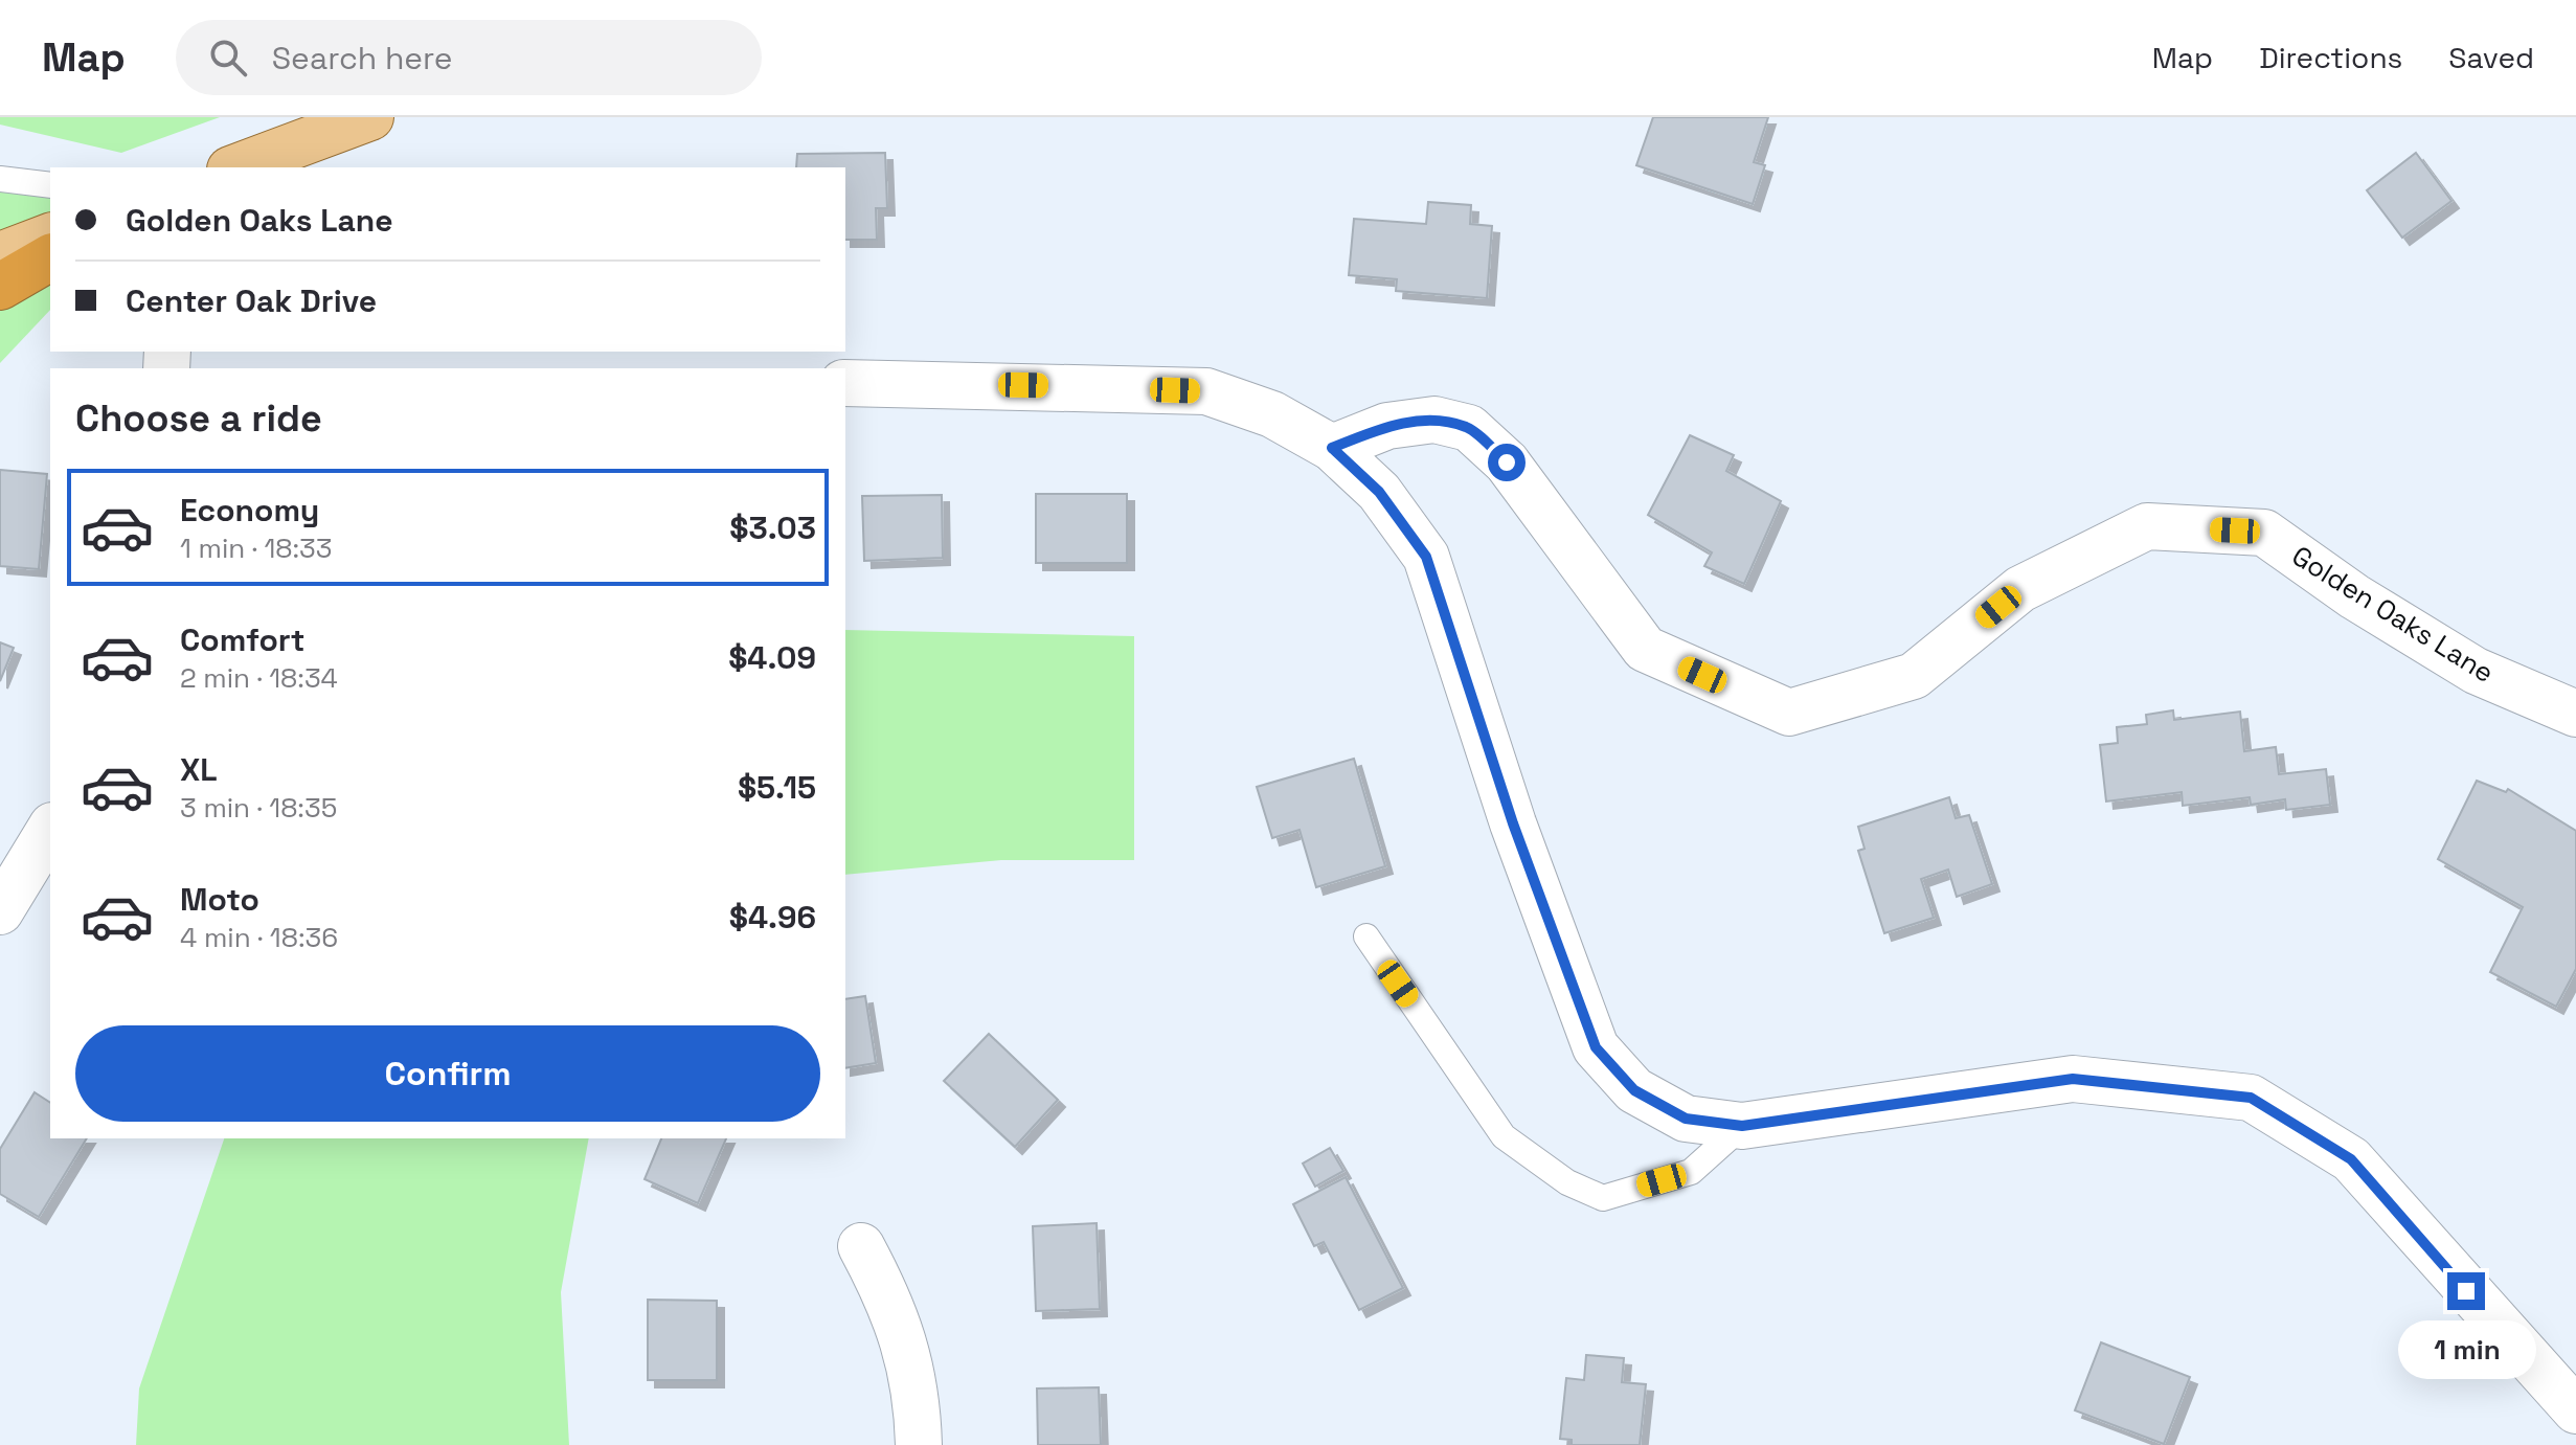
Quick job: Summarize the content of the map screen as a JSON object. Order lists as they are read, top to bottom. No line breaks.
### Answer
{"streets":{"street":["Golden Oaks Lane"]},"page":{"header":"Map","search":"Search here","nav":["Map","Directions","Saved"],"banner":["Golden Oaks Lane","Center Oak Drive"],"heading":"Choose a ride","list":[{"name":"Economy","note":"1 min · 18:33","value":"$3.03"},{"name":"Comfort","note":"2 min · 18:34","value":"$4.09"},{"name":"XL","note":"3 min · 18:35","value":"$5.15"},{"name":"Moto","note":"4 min · 18:36","value":"$4.96"}],"buttons":"Confirm","bubble":"1 min"}}
